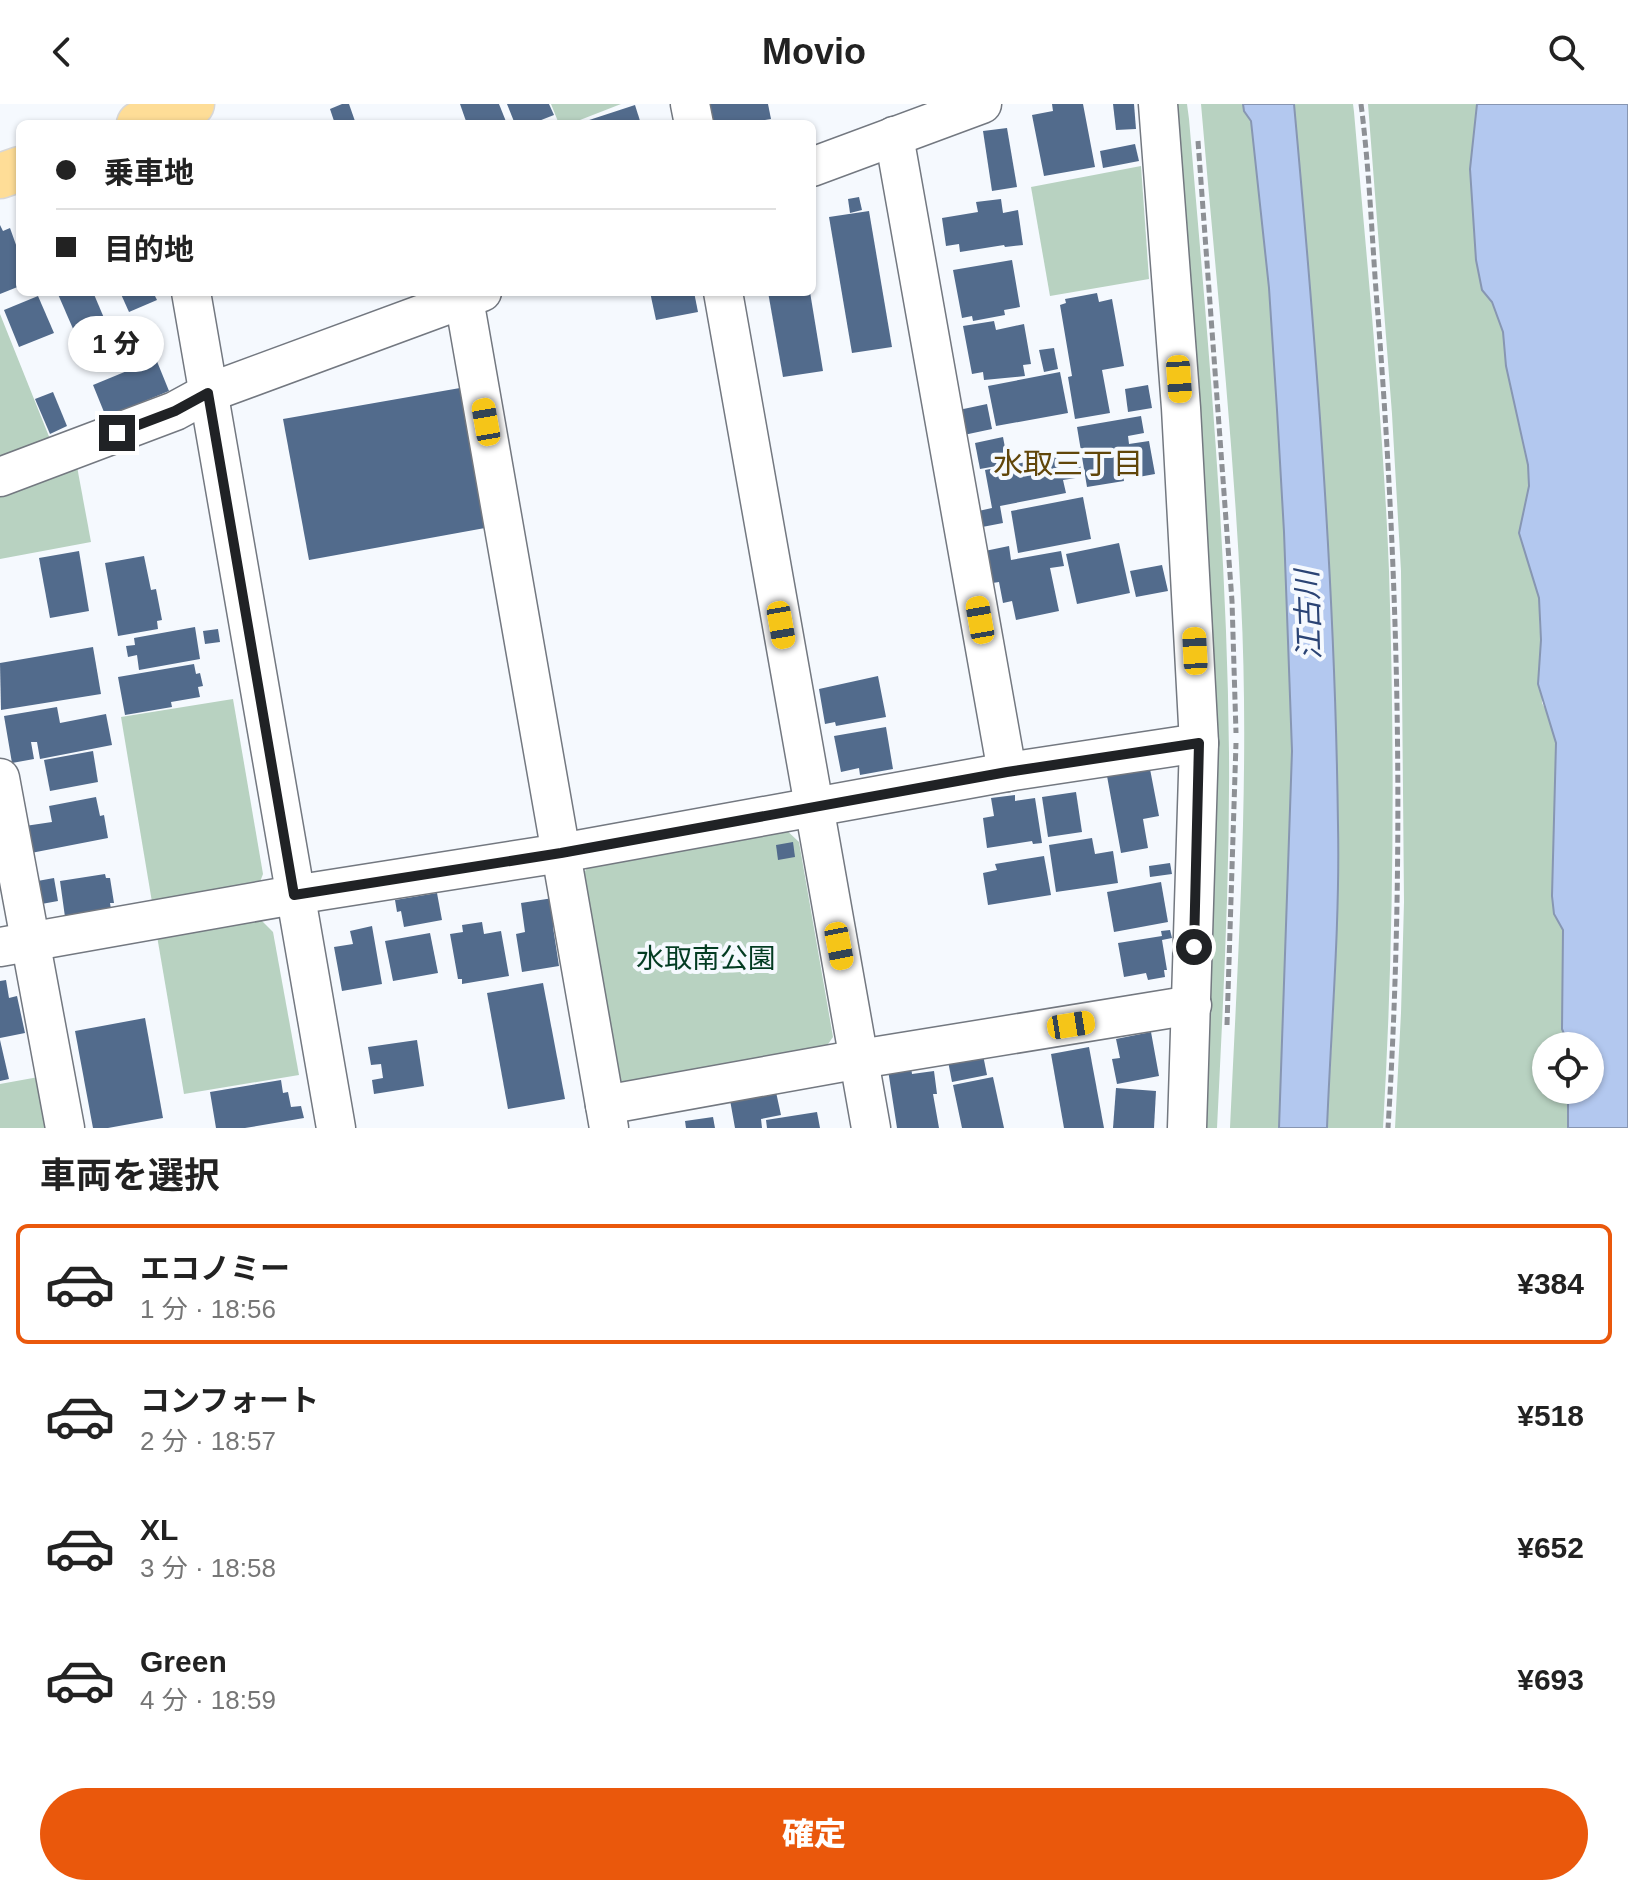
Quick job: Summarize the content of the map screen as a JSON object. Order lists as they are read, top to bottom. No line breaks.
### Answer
{"districts":["水取三丁目"],"water":["江古川"],"parks":["水取南公園"],"page":{"header":"Movio","banner":["乗車地","目的地"],"bubble":"1 分","heading":"車両を選択","list":[{"name":"エコノミー","note":"1 分 · 18:56","value":"¥384"},{"name":"コンフォート","note":"2 分 · 18:57","value":"¥518"},{"name":"XL","note":"3 分 · 18:58","value":"¥652"},{"name":"Green","note":"4 分 · 18:59","value":"¥693"}],"buttons":"確定"}}
